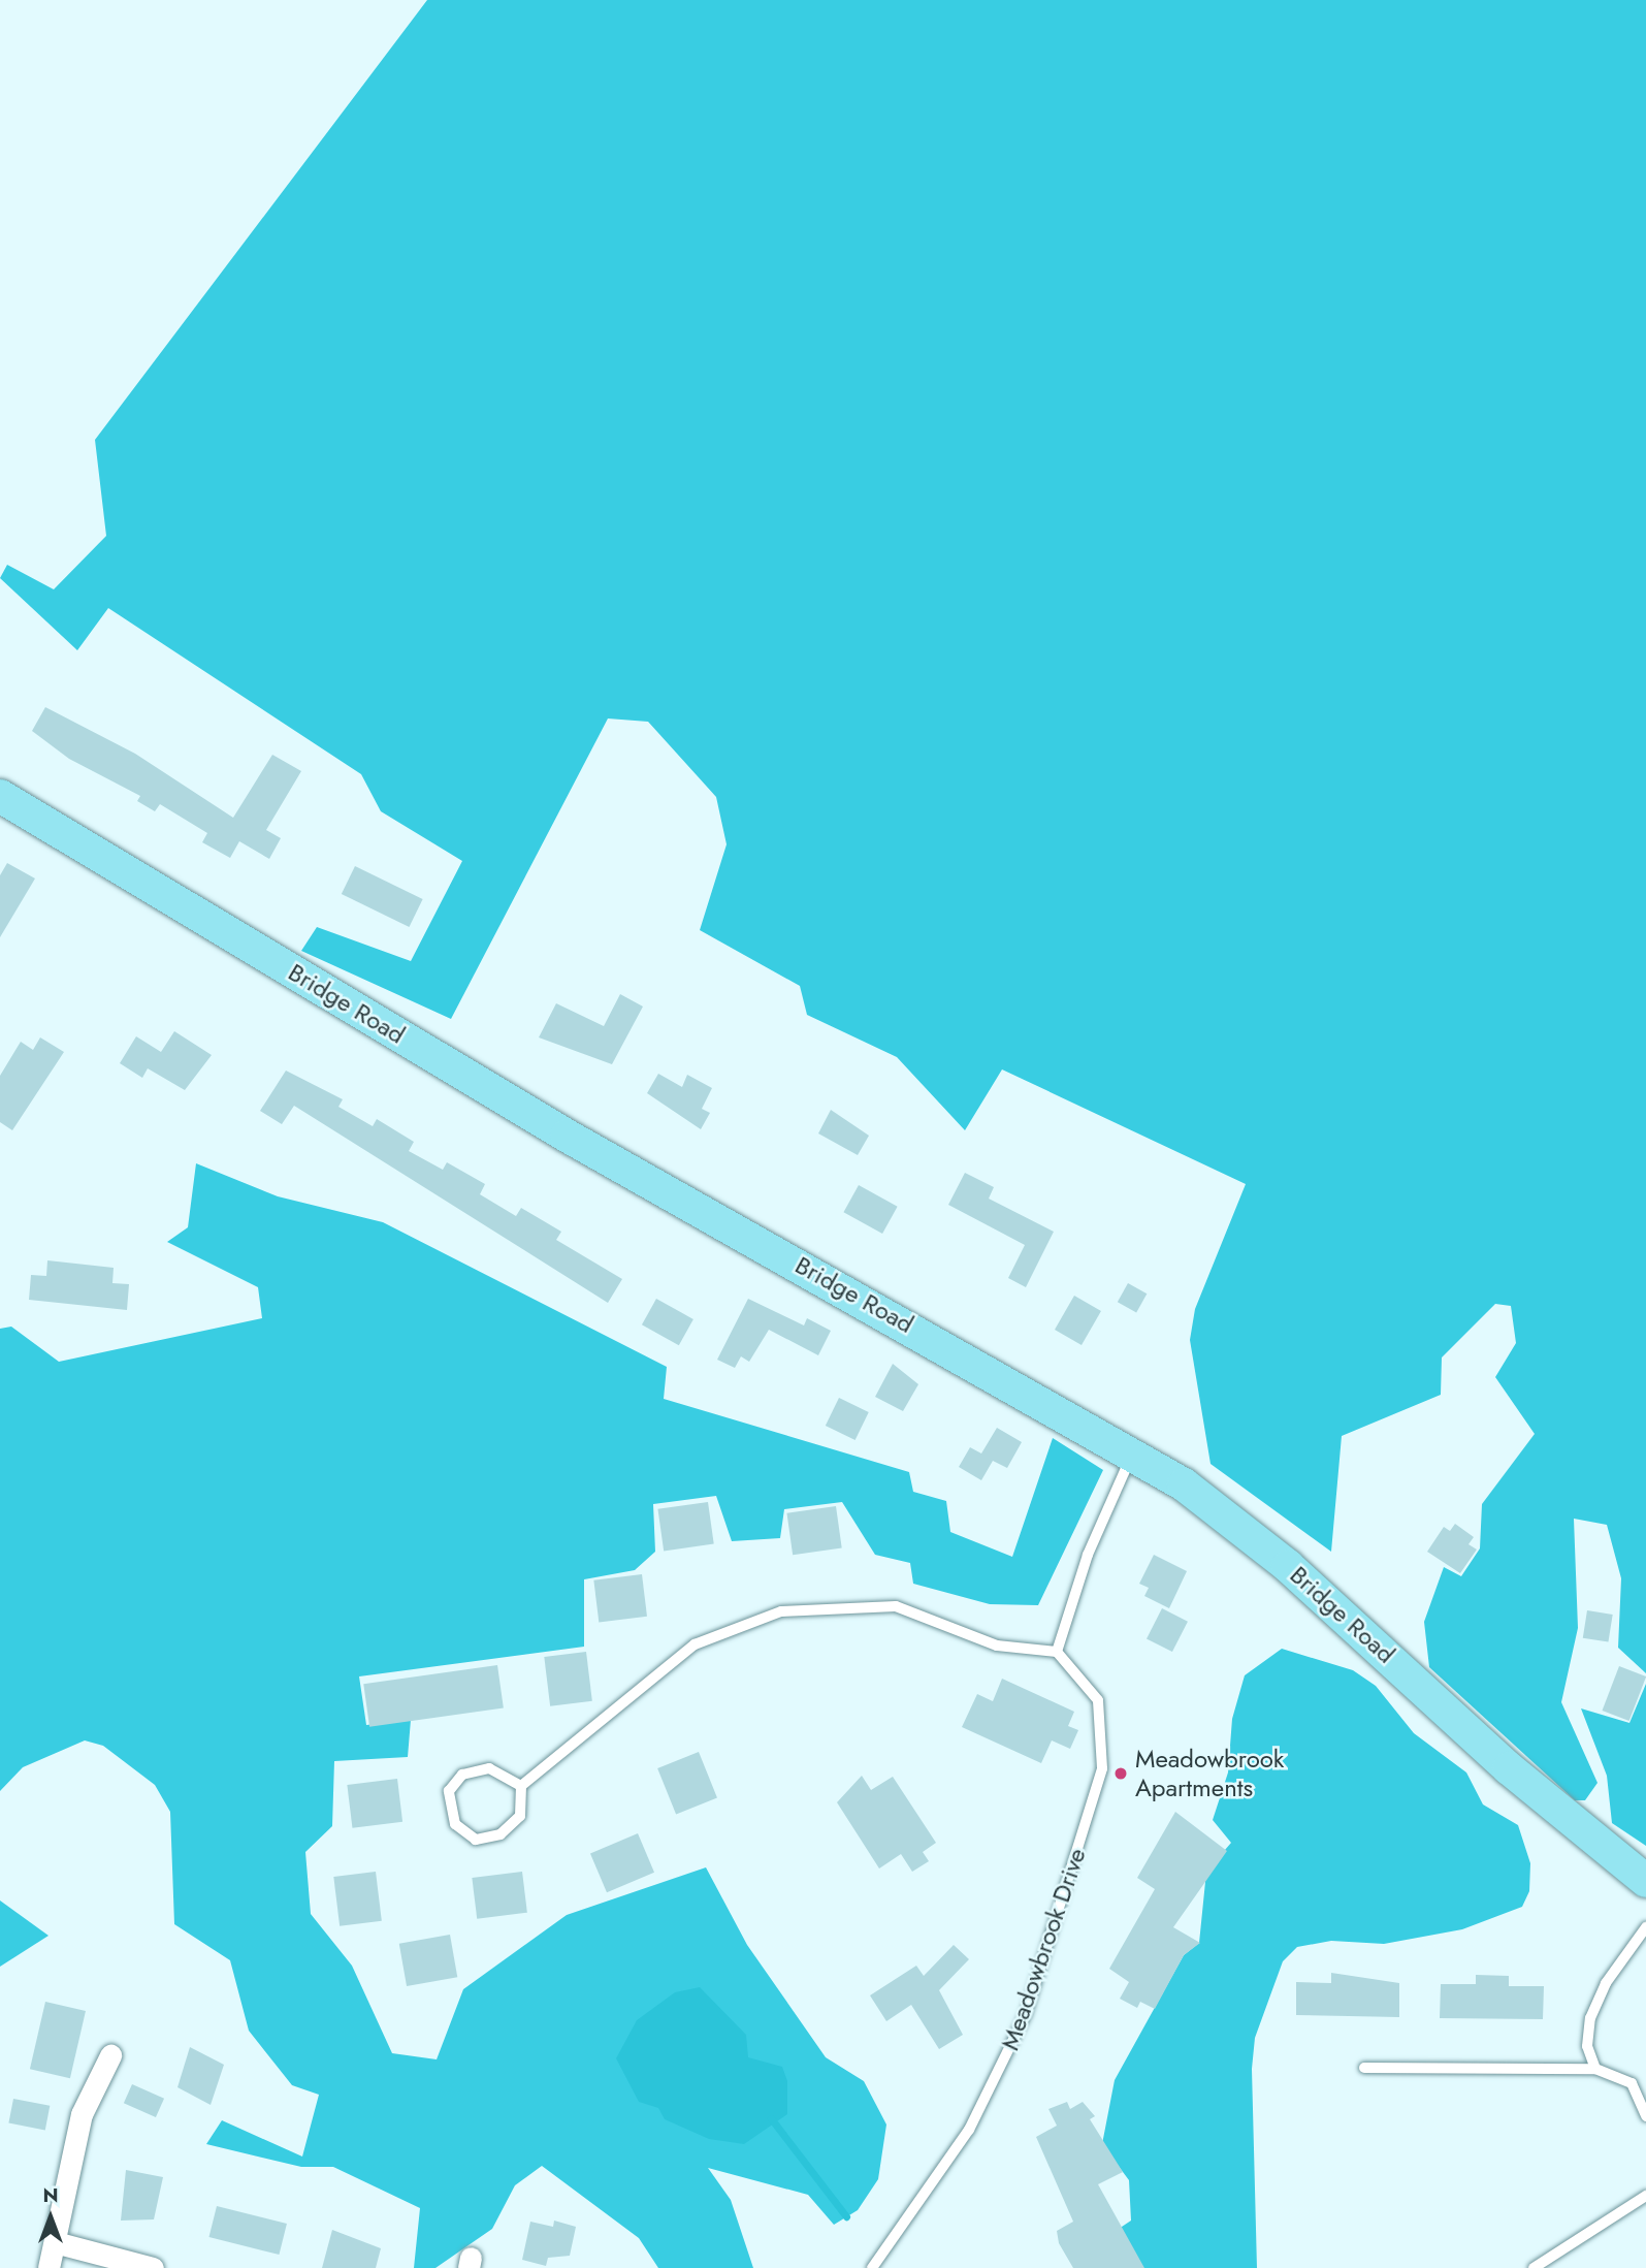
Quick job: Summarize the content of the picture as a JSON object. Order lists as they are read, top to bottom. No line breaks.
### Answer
{"streets":{"main road":["Bridge Road"],"lane":["Meadowbrook Drive"]},"places":["Meadowbrook Apartments"],"north":"top"}
